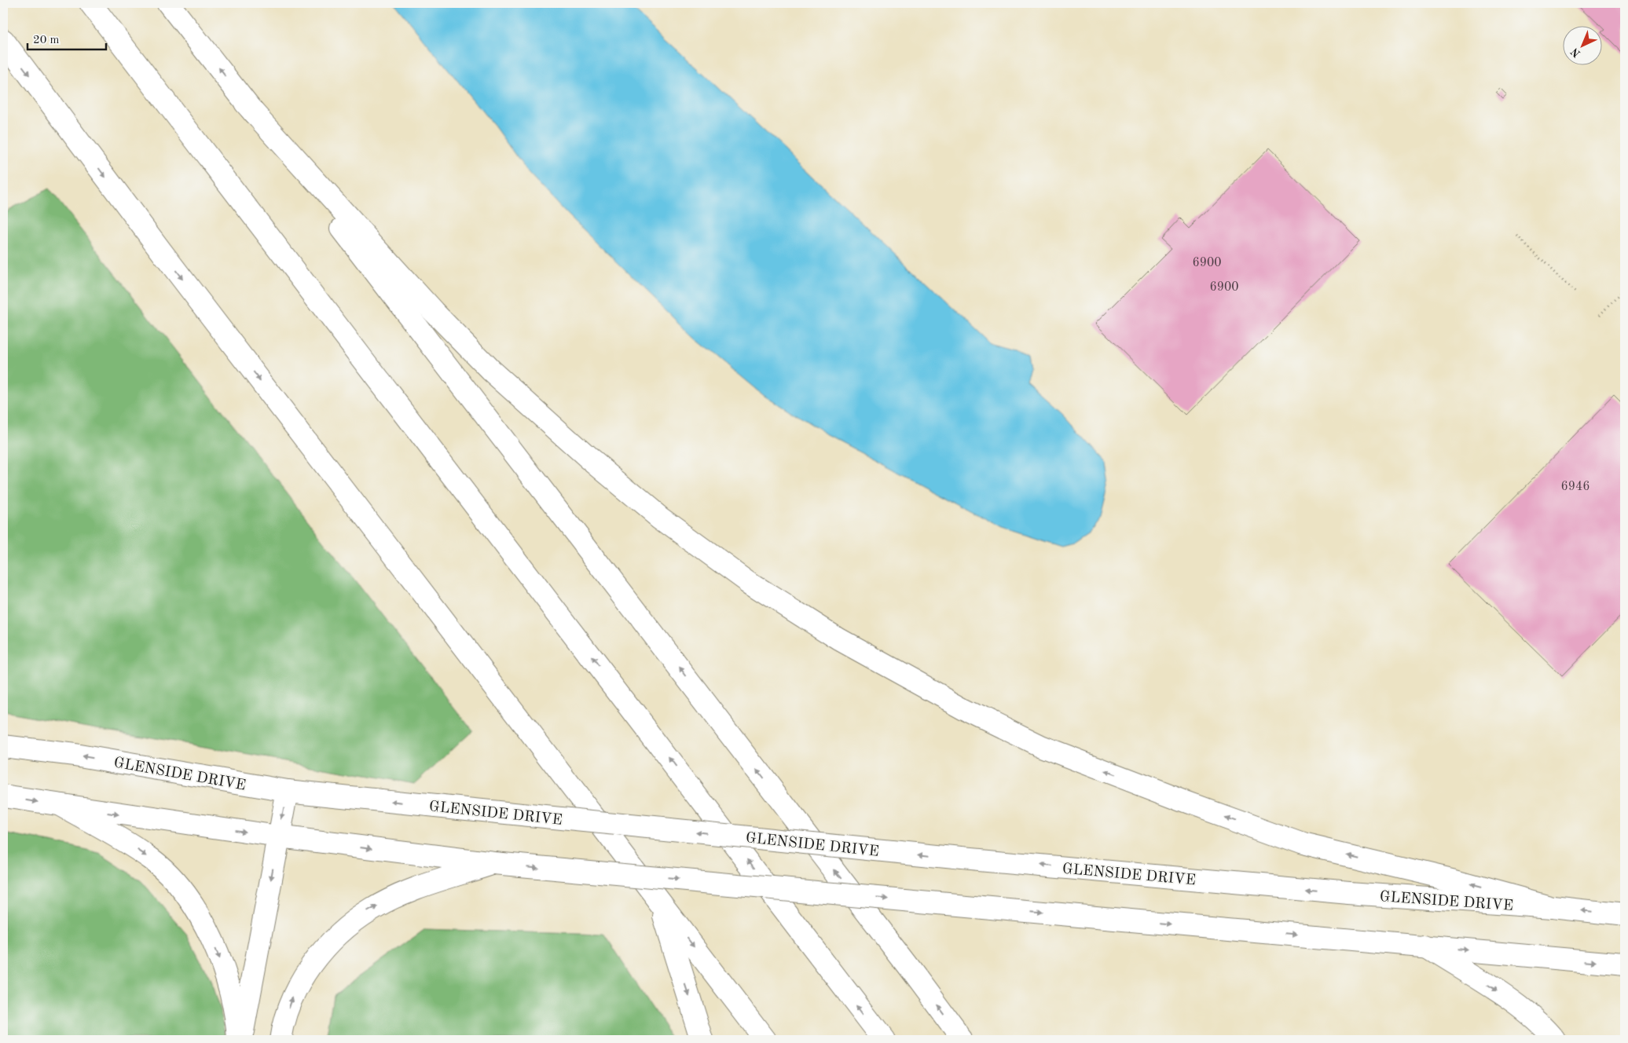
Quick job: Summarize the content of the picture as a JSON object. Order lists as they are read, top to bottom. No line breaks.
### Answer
{"streets":{"main road":["GLENSIDE DRIVE"]},"house_numbers":["6900","6900","6946"],"scale_bar":"20 m","north":"bottom left"}
